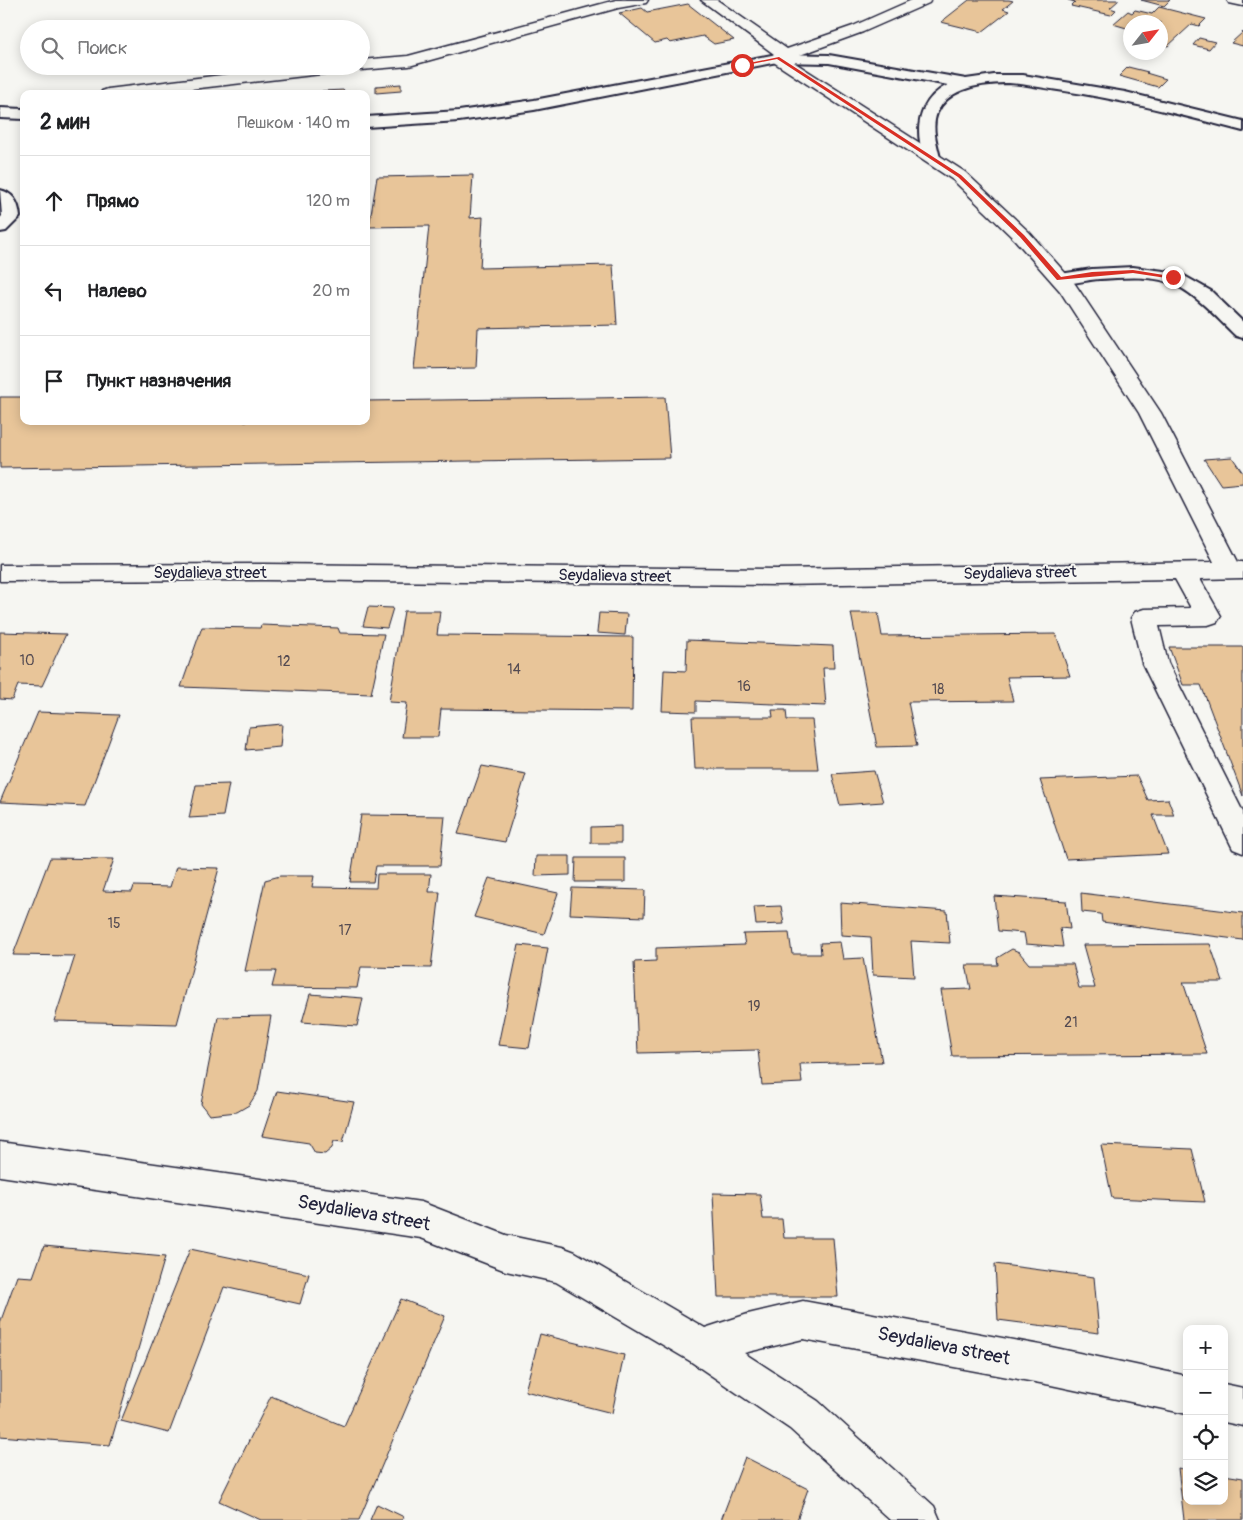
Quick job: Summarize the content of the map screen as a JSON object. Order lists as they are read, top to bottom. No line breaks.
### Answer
{"streets":{"street":["Seydalieva street"]},"house_numbers":["10","12","14","16","18","15","17","19","21"],"north":"top right","page":{"search":"Поиск","heading":["2 мин","Пешком · 140 m"],"list":[["Прямо","120 m"],["Налево","20 m"],"Пункт назначения"],"map_buttons":["+","−"]}}
